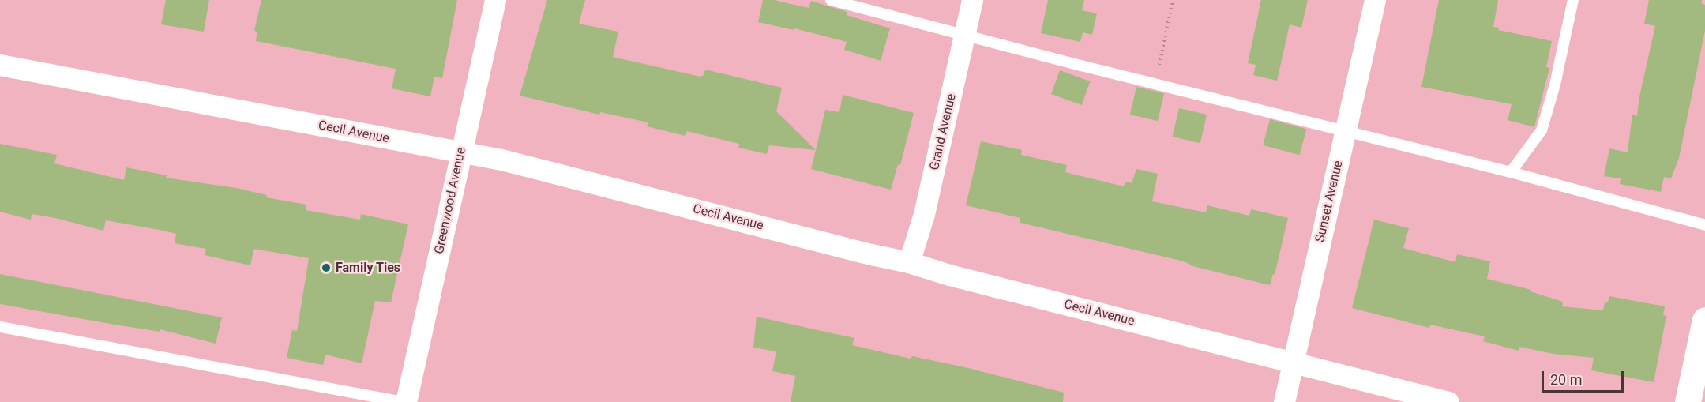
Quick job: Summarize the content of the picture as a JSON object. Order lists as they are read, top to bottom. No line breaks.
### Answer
{"streets":{"street":["Cecil Avenue","Grand Avenue","Greenwood Avenue","Sunset Avenue"]},"crossings":[["Cecil Avenue","Grand Avenue"],["Cecil Avenue","Greenwood Avenue"],["Cecil Avenue","Sunset Avenue"]],"places":["Family Ties"],"scale_bar":"20 m"}
